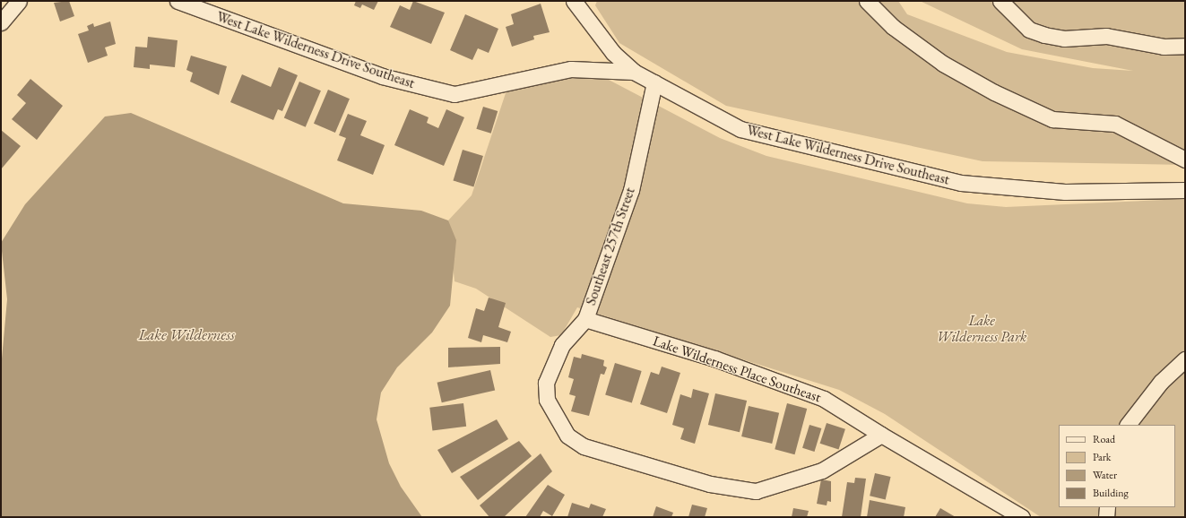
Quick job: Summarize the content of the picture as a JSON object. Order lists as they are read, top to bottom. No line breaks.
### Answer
{"streets":{"street":["West Lake Wilderness Drive Southeast","Southeast 257th Street","Lake Wilderness Place Southeast"]},"crossings":[["West Lake Wilderness Drive Southeast","Southeast 257th Street"],["Southeast 257th Street","Lake Wilderness Place Southeast"]],"water":["Lake Wilderness"],"parks":["Lake Wilderness Park"],"legend":["Road","Park","Water","Building"]}
